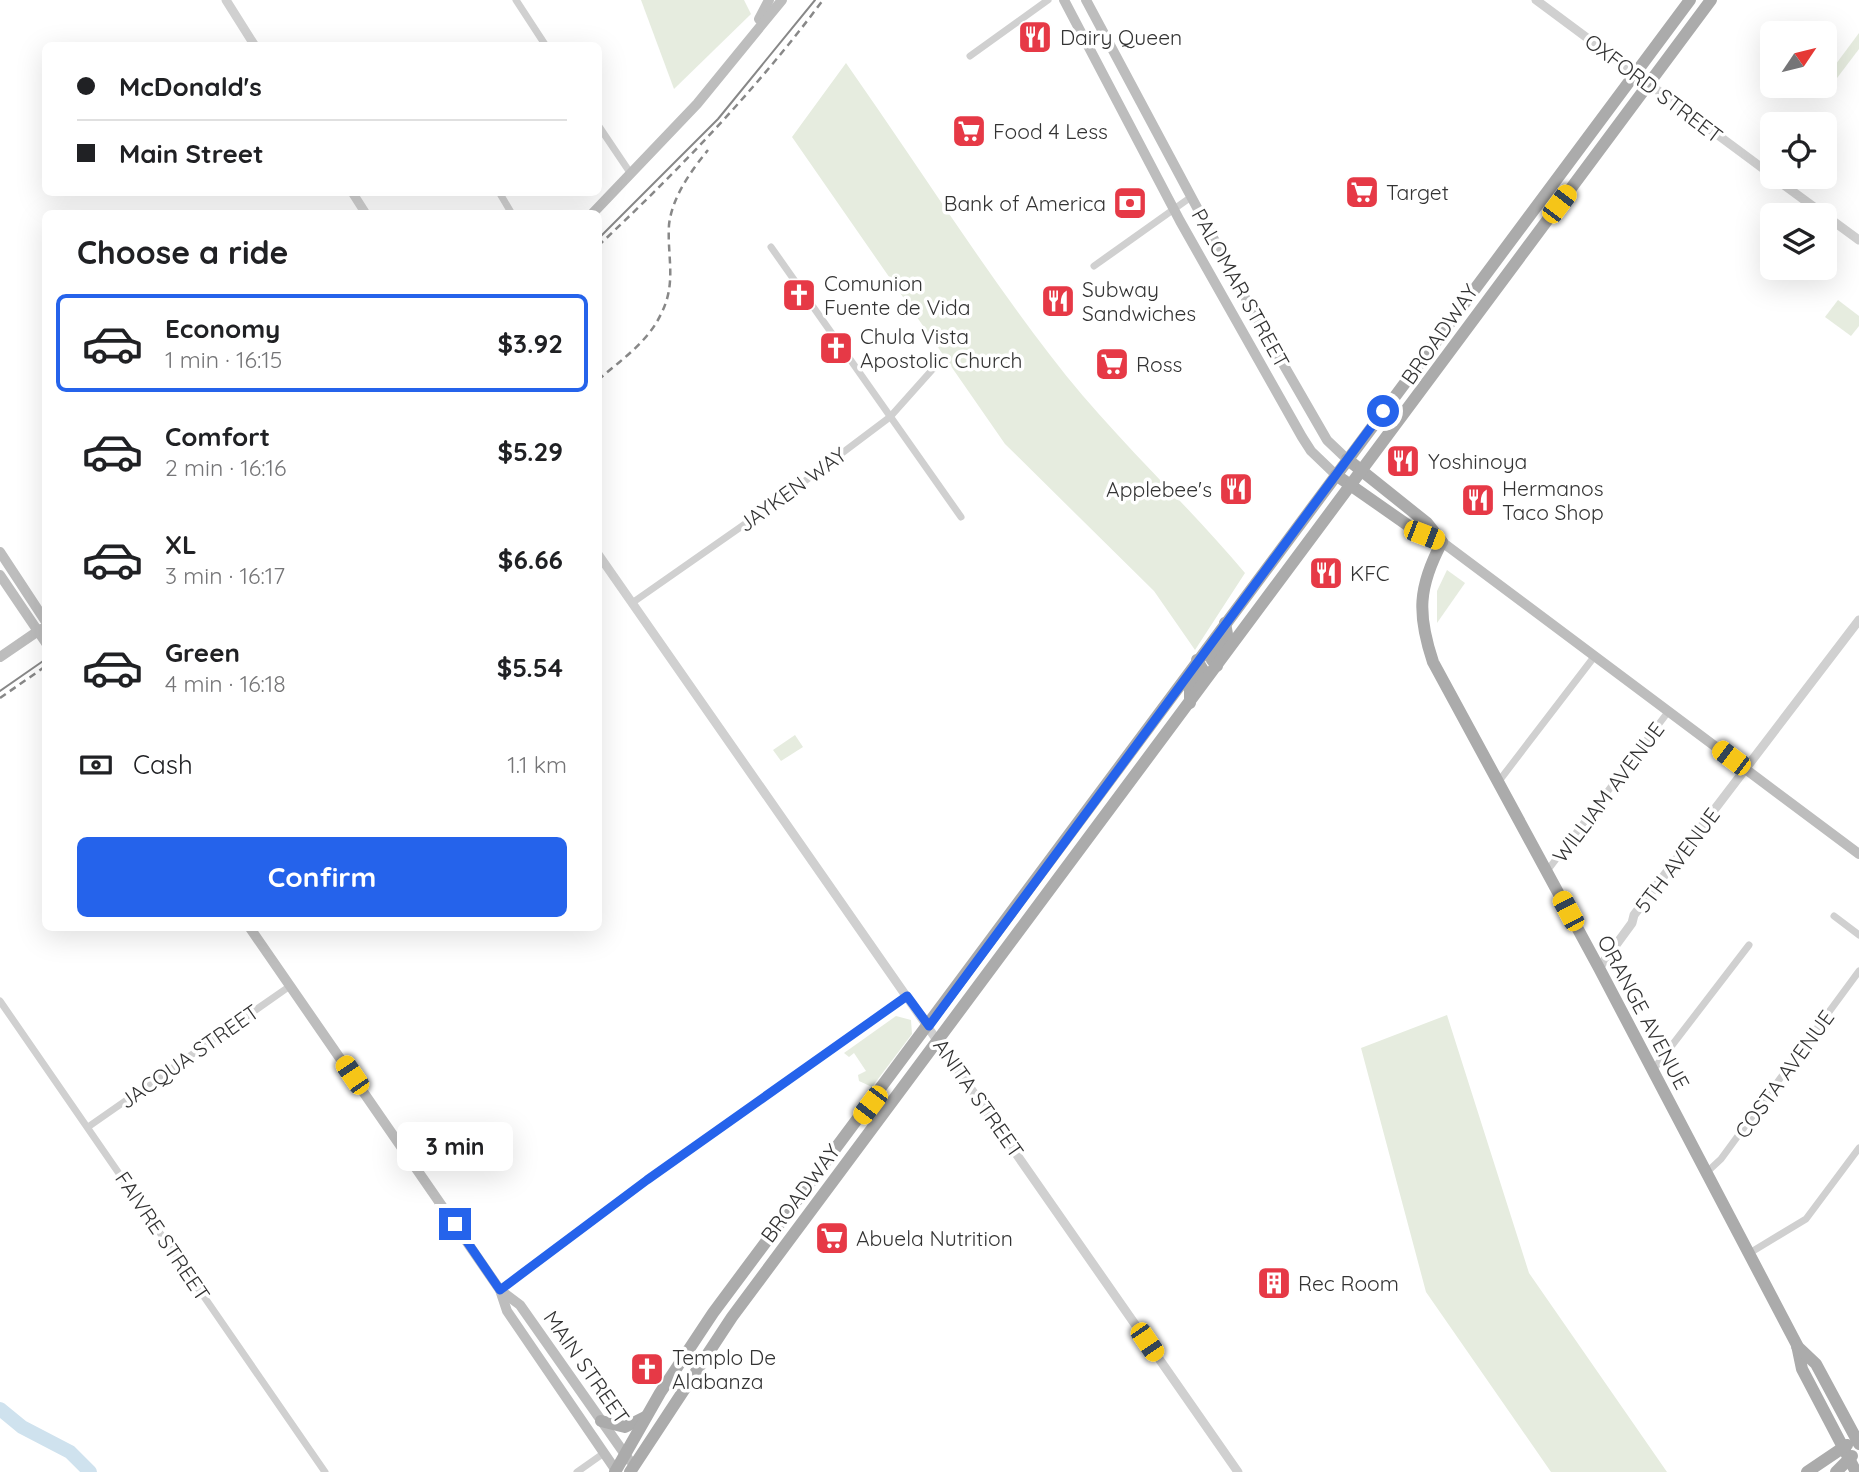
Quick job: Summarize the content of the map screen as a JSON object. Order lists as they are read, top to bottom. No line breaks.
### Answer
{"streets":{"main road":["PALOMAR STREET","BROADWAY","ORANGE AVENUE","MAIN STREET"],"street":["OXFORD STREET","JAYKEN WAY","WILLIAM AVENUE","5TH AVENUE","JACQUA STREET","COSTA AVENUE","ANITA STREET","FAIVRE STREET"]},"crossings":[["OXFORD STREET","BROADWAY"],["PALOMAR STREET","BROADWAY"],["PALOMAR STREET","WILLIAM AVENUE"],["PALOMAR STREET","5TH AVENUE"],["PALOMAR STREET","ORANGE AVENUE"],["BROADWAY","ANITA STREET"],["BROADWAY","MAIN STREET"],["JAYKEN WAY","ANITA STREET"],["WILLIAM AVENUE","ORANGE AVENUE"],["5TH AVENUE","ORANGE AVENUE"],["ORANGE AVENUE","COSTA AVENUE"],["JACQUA STREET","FAIVRE STREET"],["JACQUA STREET","MAIN STREET"]],"places":{"restaurant":["Dairy Queen","Subway Sandwiches","Yoshinoya","Applebee's","Hermanos Taco Shop","KFC"],"supermarket":["Food 4 Less","Target","Ross","Abuela Nutrition"],"bank":["Bank of America"],"church":["Comunion Fuente de Vida","Chula Vista Apostolic Church","Templo De Alabanza"],"building":["Rec Room"]},"north":"top right","page":{"banner":["McDonald's","Main Street"],"heading":"Choose a ride","list":[{"name":"Economy","note":"1 min · 16:15","value":"$3.92"},{"name":"Comfort","note":"2 min · 16:16","value":"$5.29"},{"name":"XL","note":"3 min · 16:17","value":"$6.66"},{"name":"Green","note":"4 min · 16:18","value":"$5.54"}],"pay":["Cash","1.1 km"],"buttons":"Confirm","bubble":"3 min"}}
